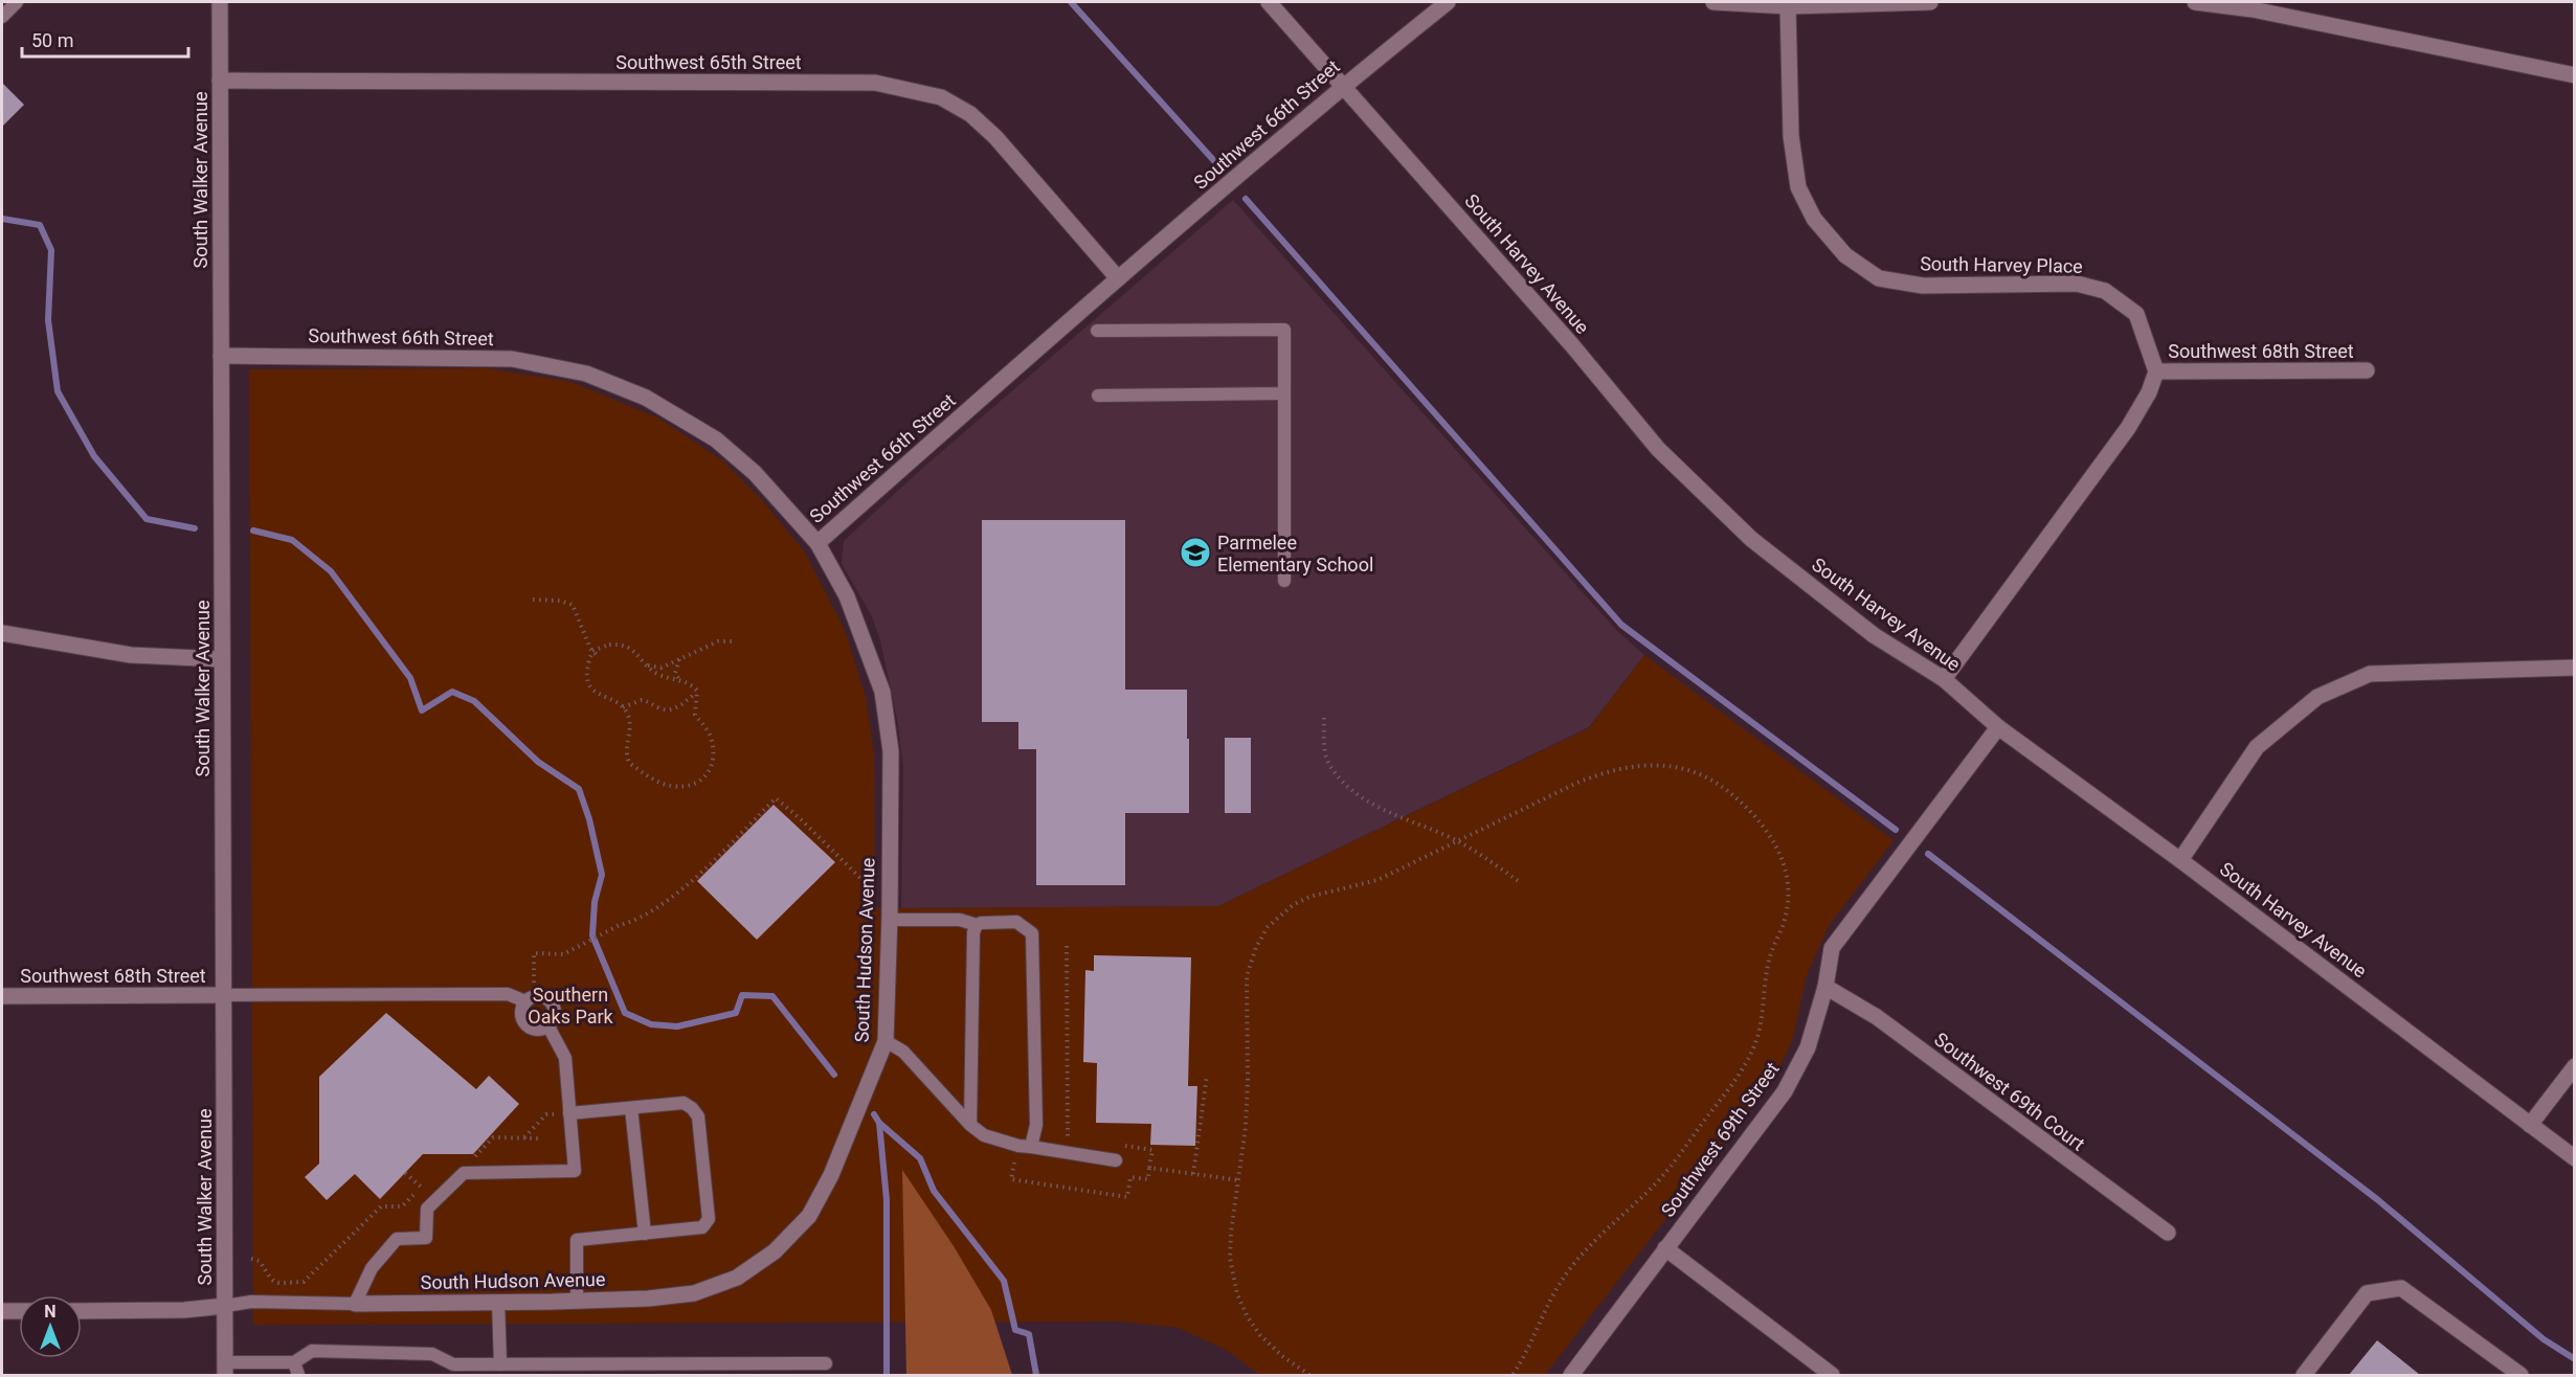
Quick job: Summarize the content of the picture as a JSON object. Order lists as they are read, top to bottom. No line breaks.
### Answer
{"streets":{"street":["Southwest 65th Street","Southwest 66th Street","South Walker Avenue","South Harvey Avenue","South Harvey Place","Southwest 68th Street","South Hudson Avenue","Southwest 69th Court","Southwest 69th Street"]},"crossings":[["Southwest 65th Street","Southwest 66th Street"],["Southwest 65th Street","South Walker Avenue"],["Southwest 66th Street","South Walker Avenue"],["Southwest 66th Street","South Harvey Avenue"],["Southwest 66th Street","South Hudson Avenue"],["South Walker Avenue","Southwest 68th Street"],["South Harvey Avenue","Southwest 69th Street"],["South Harvey Place","Southwest 68th Street"],["Southwest 69th Court","Southwest 69th Street"]],"parks":["Southern Oaks Park"],"places":{"school or university":["Parmelee Elementary School"]},"scale_bar":"50 m","north":"top"}
